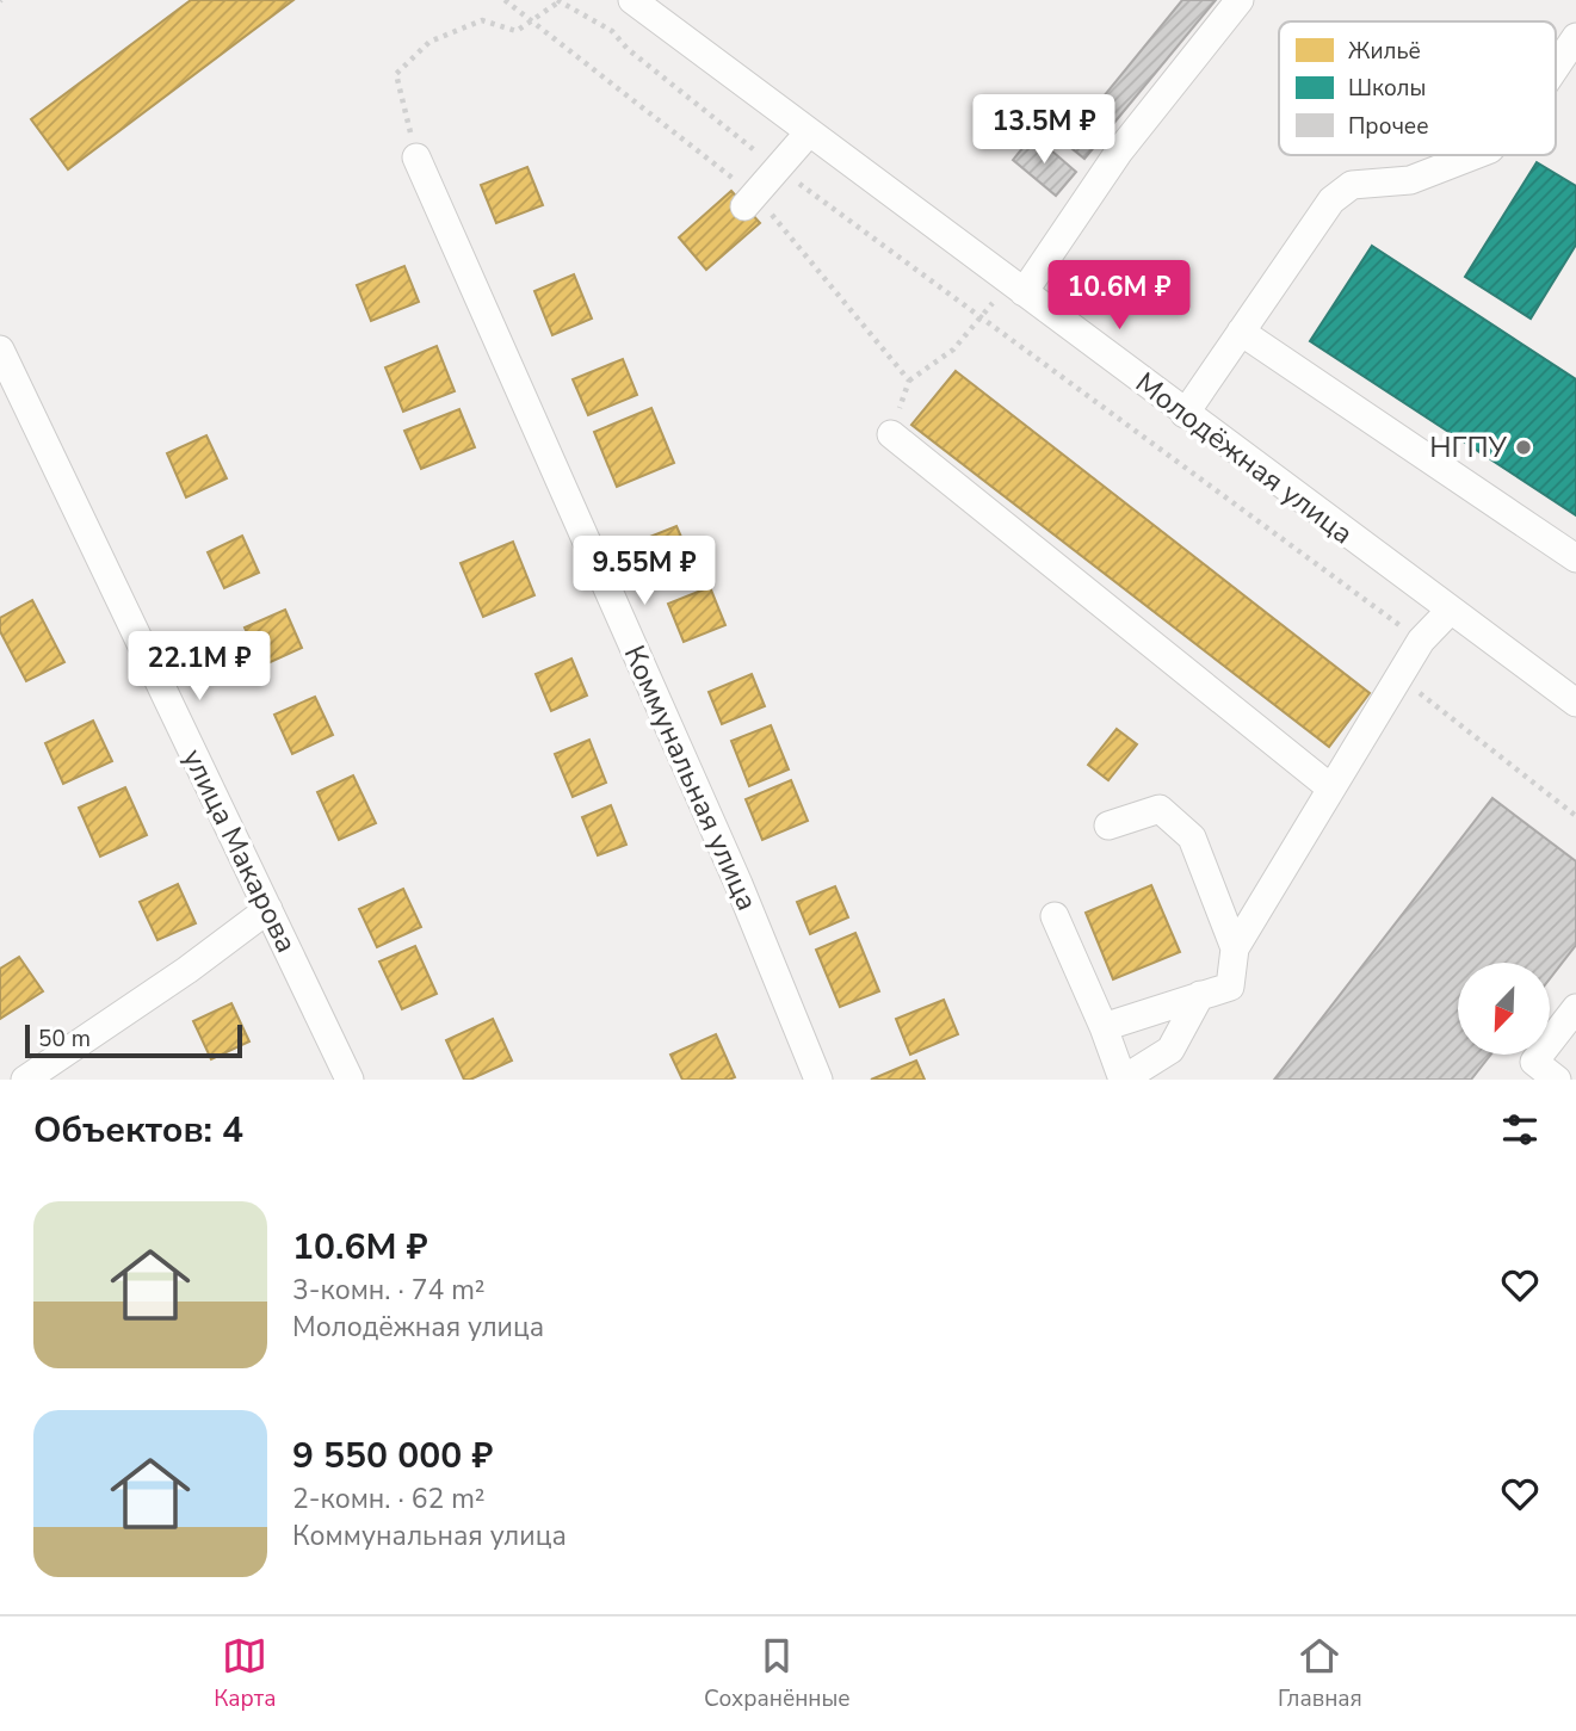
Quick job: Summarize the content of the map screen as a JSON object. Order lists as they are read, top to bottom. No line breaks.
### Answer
{"streets":{"street":["Молодёжная улица","Коммунальная улица","улица Макарова"]},"places":["НГПУ"],"legend":["Жильё","Школы","Прочее"],"scale_bar":"50 m","north":"bottom left","page":{"price":["13.5M ₽","10.6M ₽","9.55M ₽","22.1M ₽"],"scale":"50 m","heading":"Объектов: 4","list":[{"name":"10.6M ₽","note":"3-комн. · 74 m² · Молодёжная улица"},{"name":"9 550 000 ₽","note":"2-комн. · 62 m² · Коммунальная улица"}],"tabs":["Карта","Сохранённые","Главная"]}}
